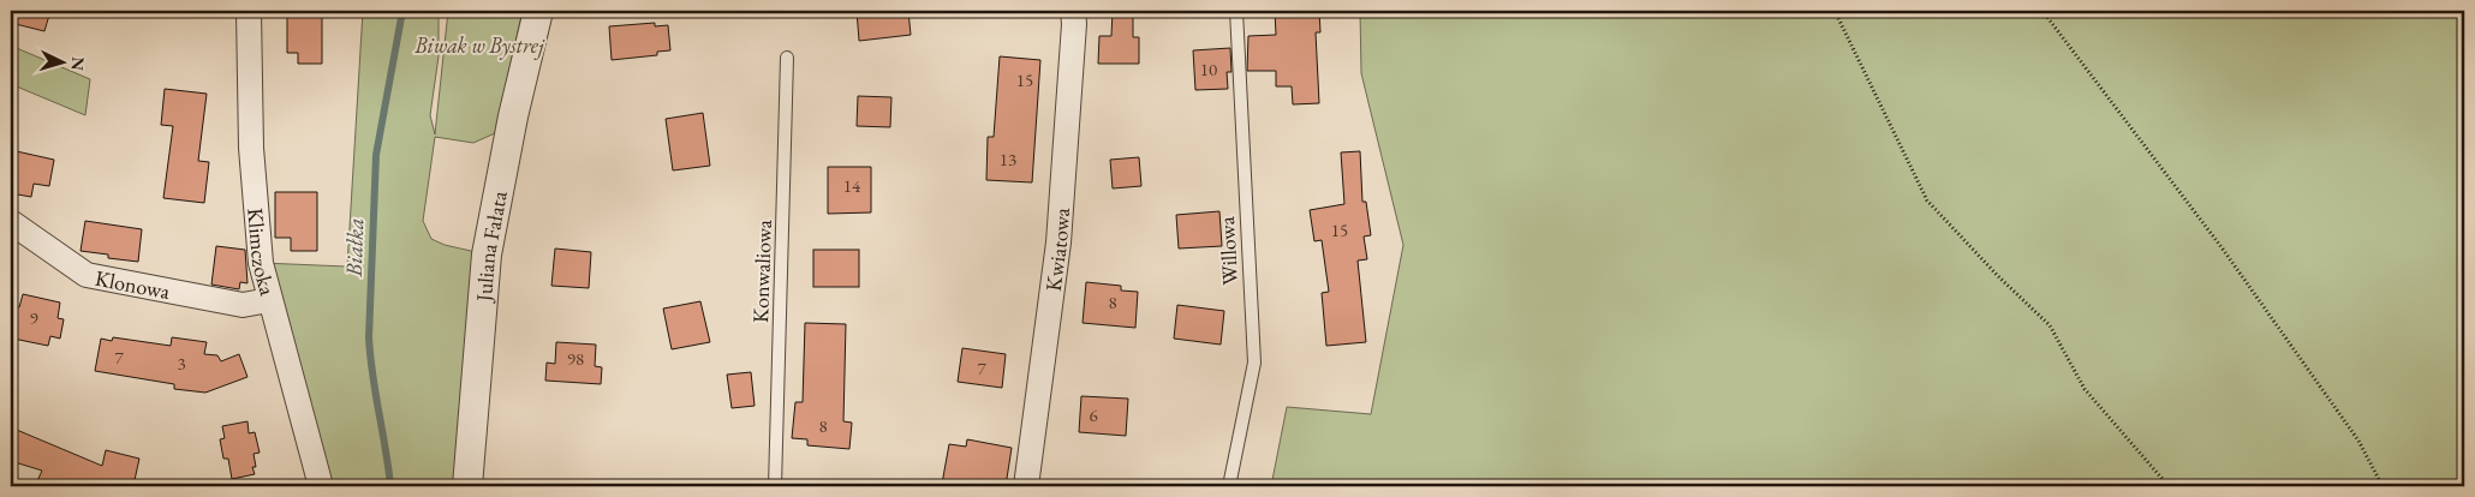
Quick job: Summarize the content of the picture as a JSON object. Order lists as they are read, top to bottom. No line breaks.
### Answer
{"streets":{"street":["Juliana Fałata","Kwiatowa","Klimczoka","Klonowa"],"lane":["Willowa","Konwaliowa"]},"crossings":[["Klimczoka","Klonowa"]],"water":["Białka"],"parks":["Biwak w Bystrej"],"house_numbers":["10","15","13","14","15","8","9","7","98","3","7","6","8"],"north":"right"}
